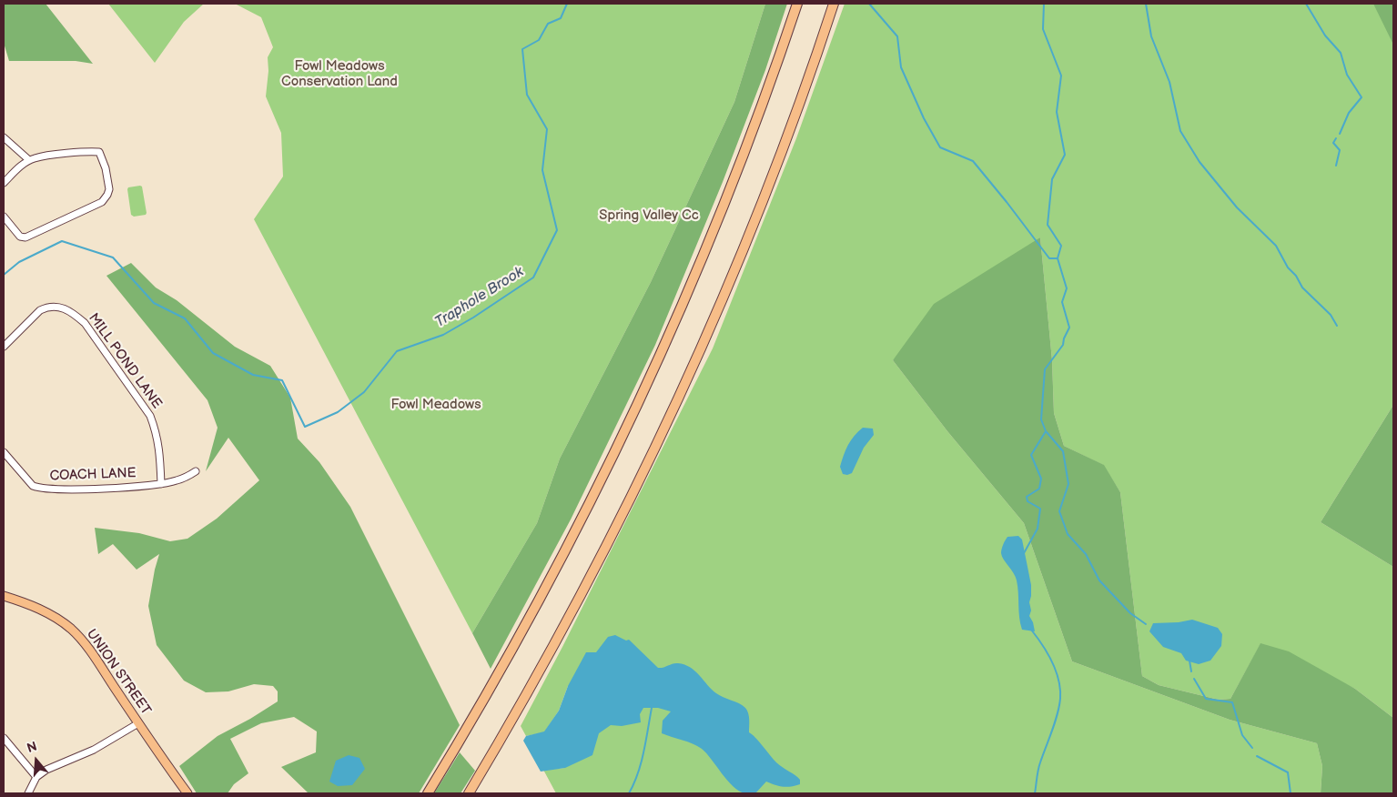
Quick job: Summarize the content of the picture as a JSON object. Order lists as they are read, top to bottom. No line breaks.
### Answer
{"streets":{"main road":["UNION STREET"],"street":["MILL POND LANE","COACH LANE"]},"crossings":[["MILL POND LANE","COACH LANE"]],"water":["Traphole Brook"],"parks":["Fowl Meadows Conservation Land","Spring Valley Cc","Fowl Meadows"],"north":"top"}
